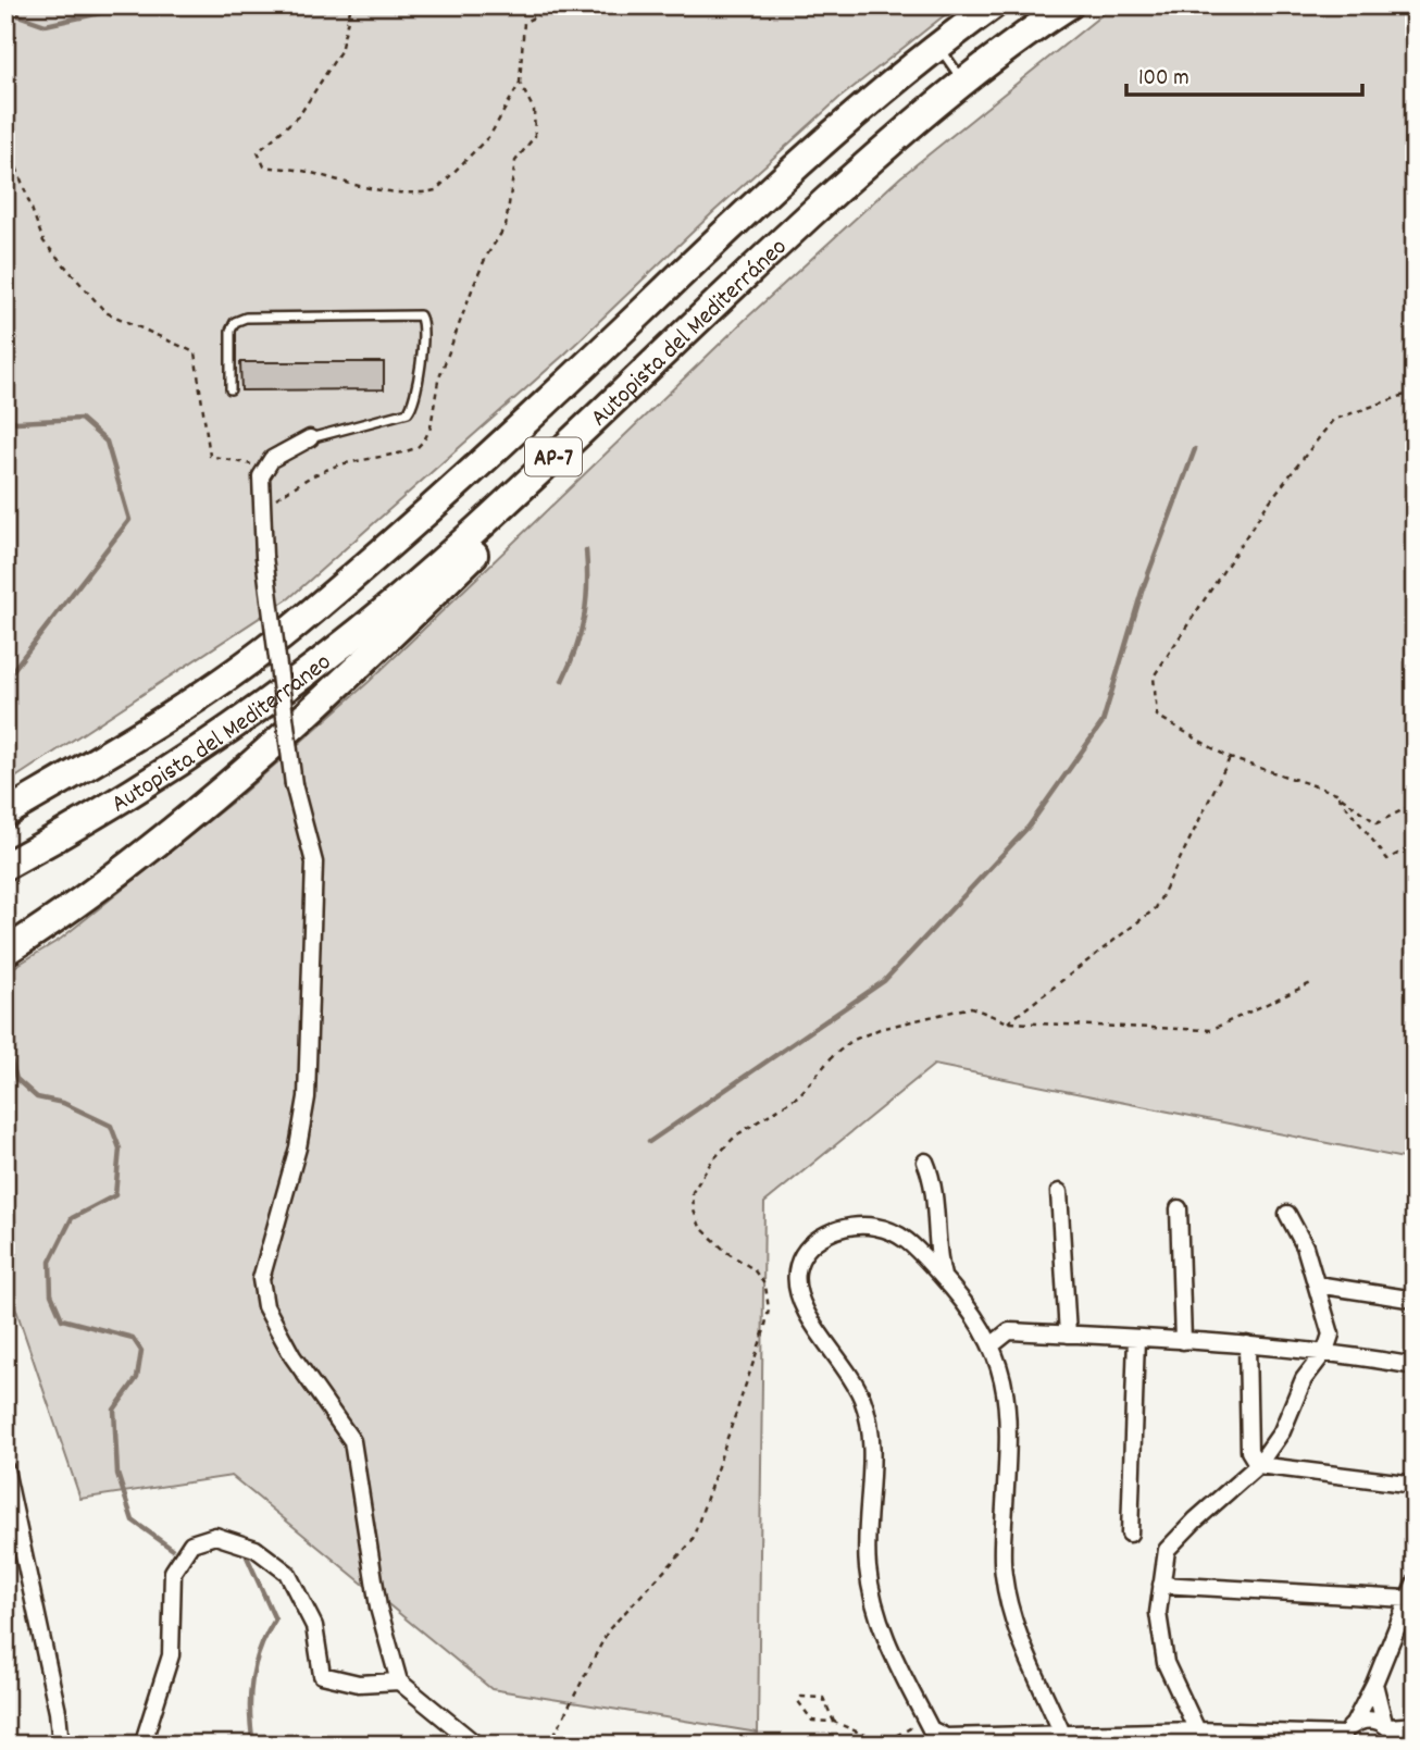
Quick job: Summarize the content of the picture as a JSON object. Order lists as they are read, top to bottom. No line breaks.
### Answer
{"streets":{"highway":["Autopista del Mediterráneo","AP-7"]},"scale_bar":"100 m"}
